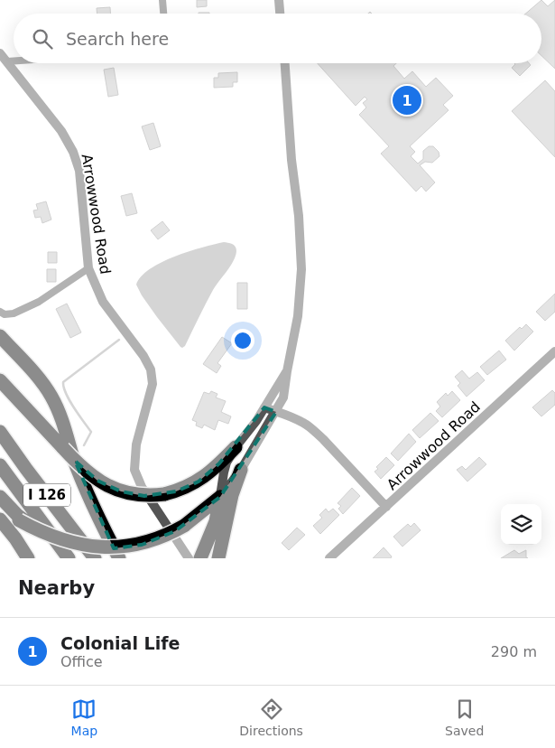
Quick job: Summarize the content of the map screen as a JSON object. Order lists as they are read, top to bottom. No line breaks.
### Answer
{"streets":{"highway":["I 126"],"street":["Arrowwood Road"]},"page":{"search":"Search here","pins":"1","heading":"Nearby","list":[{"mark":"1","name":"Colonial Life","note":"Office","value":"290 m"}],"nav":["Map","Directions","Saved"]}}
